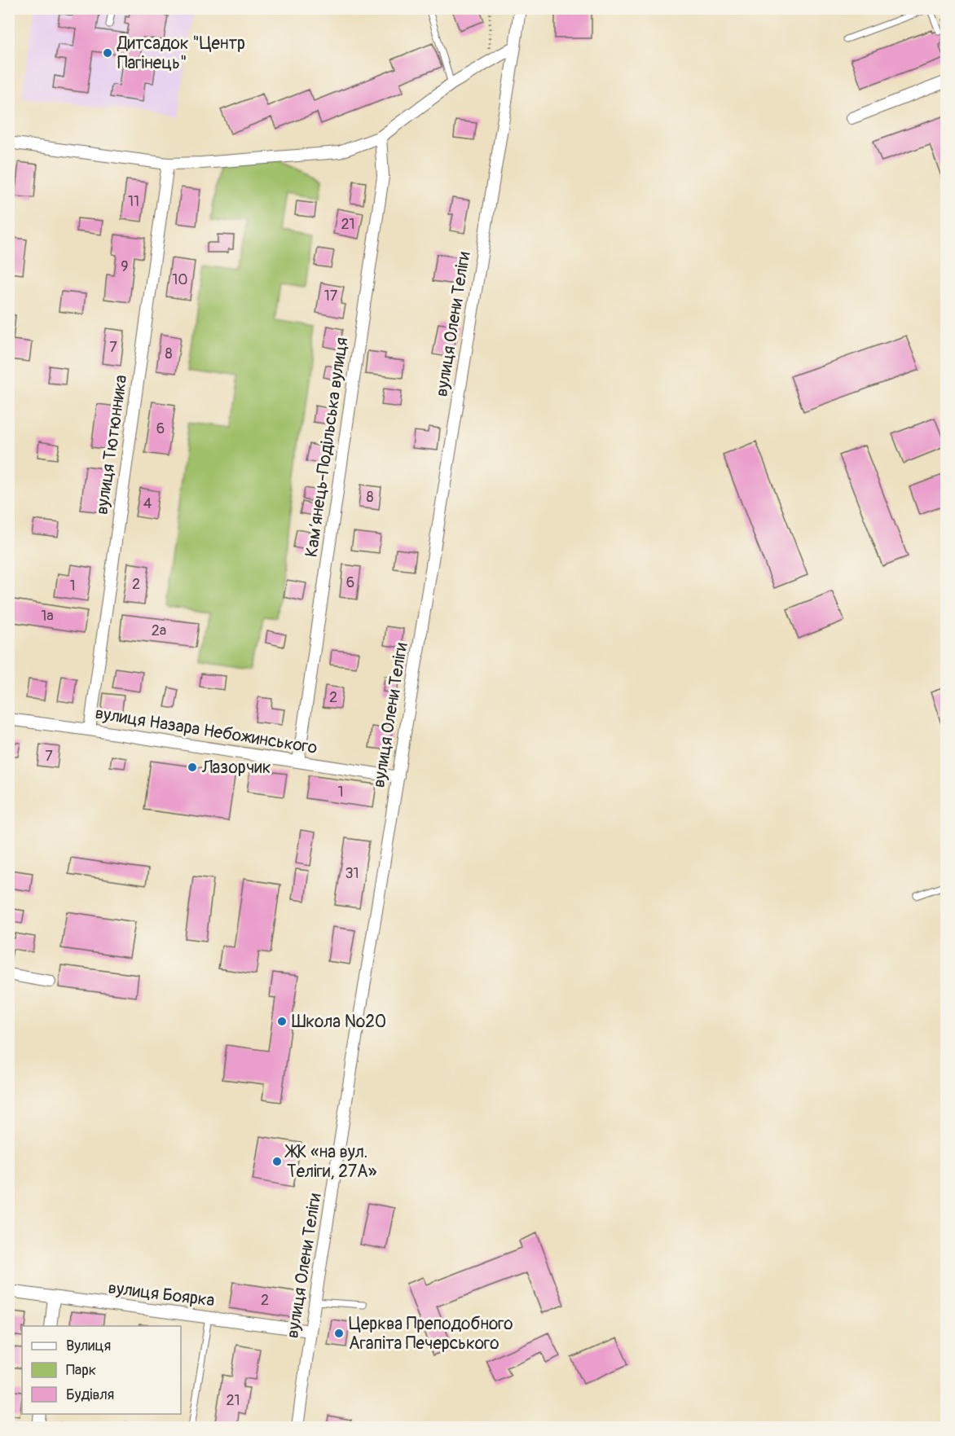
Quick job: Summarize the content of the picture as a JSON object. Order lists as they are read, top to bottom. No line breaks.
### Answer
{"streets":{"street":["вулиця Олени Теліги","вулиця Тютюнника","Камʼянець-Подільська вулиця","вулиця Назара Небожинського","вулиця Боярка"]},"crossings":[["вулиця Олени Теліги","вулиця Назара Небожинського"],["вулиця Олени Теліги","вулиця Боярка"],["вулиця Тютюнника","вулиця Назара Небожинського"],["Камʼянець-Подільська вулиця","вулиця Назара Небожинського"]],"places":["Дитсадок \"Центр Пагінець\"","Лазорчик","Школа №20","ЖК «на вул. Теліги, 27А»","Церква Преподобного Агапіта Печерського"],"house_numbers":["11","21","9","10","17","7","8","6","8","4","6","2","1","1а","2а","2","7","1","31","2","21"],"legend":["Вулиця","Парк","Будівля"]}
